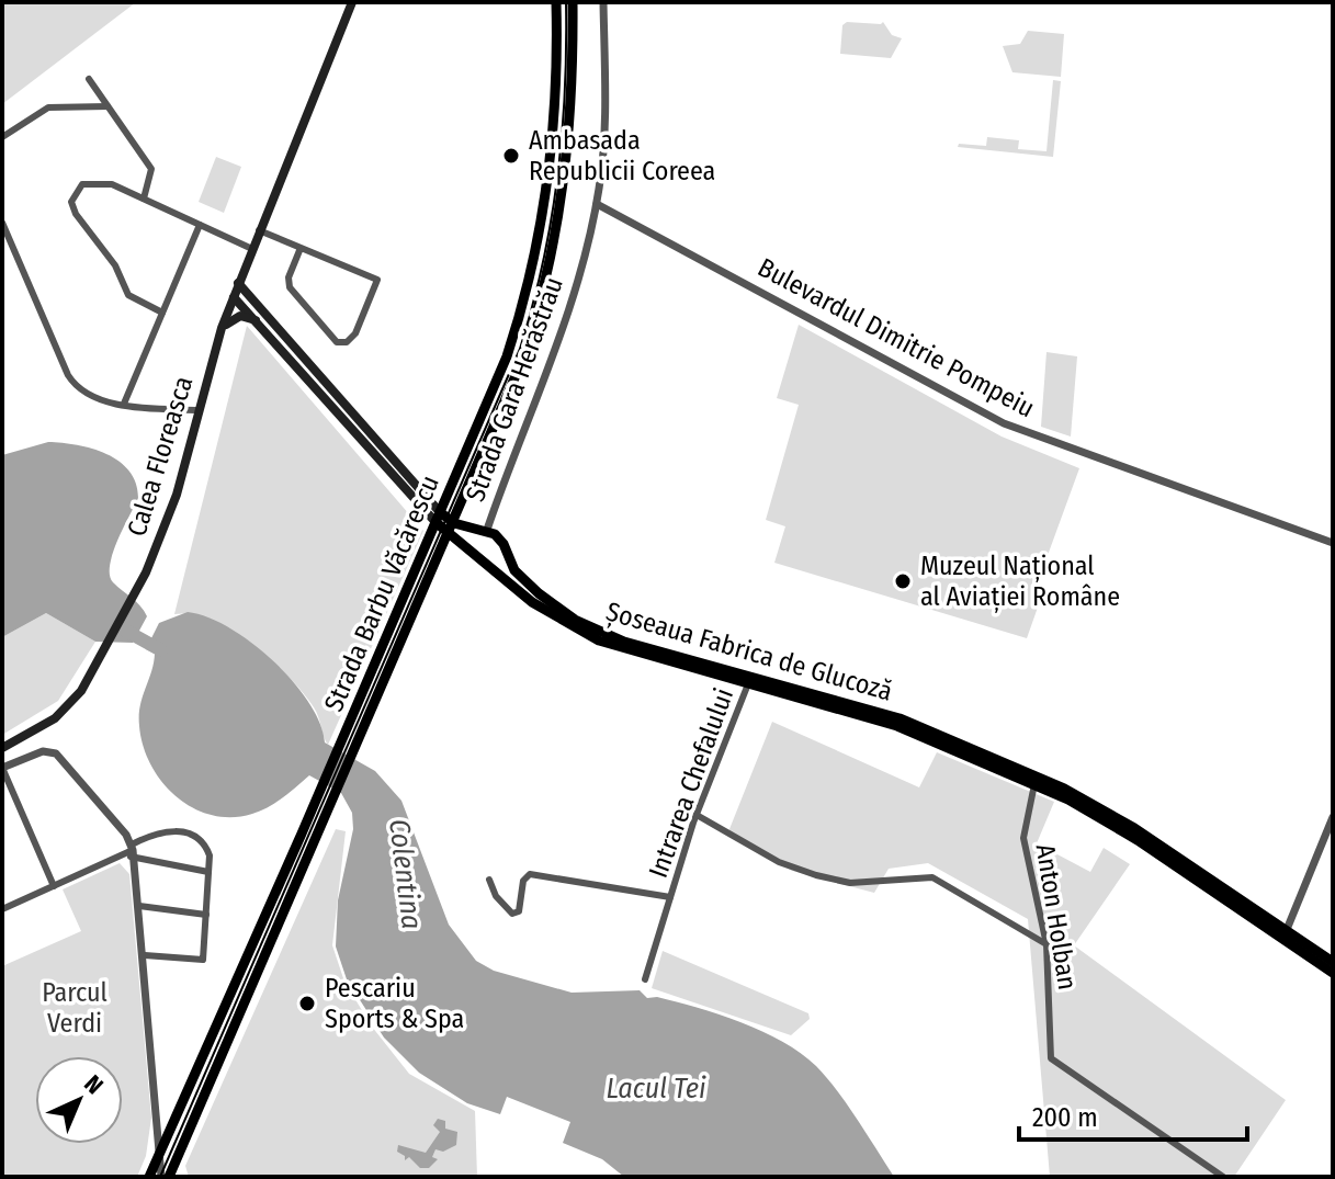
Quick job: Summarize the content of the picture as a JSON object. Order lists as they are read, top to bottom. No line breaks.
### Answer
{"streets":{"main road":["Calea Floreasca","Strada Barbu Văcărescu","Șoseaua Fabrica de Glucoză"],"street":["Bulevardul Dimitrie Pompeiu","Strada Gara Herăstrău","Intrarea Chefalului","Anton Holban"]},"crossings":[["Bulevardul Dimitrie Pompeiu","Strada Gara Herăstrău"],["Strada Gara Herăstrău","Șoseaua Fabrica de Glucoză"],["Calea Floreasca","Șoseaua Fabrica de Glucoză"],["Strada Barbu Văcărescu","Șoseaua Fabrica de Glucoză"],["Șoseaua Fabrica de Glucoză","Intrarea Chefalului"],["Șoseaua Fabrica de Glucoză","Anton Holban"]],"water":["Colentina","Lacul Tei"],"parks":["Parcul Verdi"],"places":["Ambasada Republicii Coreea","Muzeul Național al Aviației Române","Pescariu Sports & Spa"],"scale_bar":"200 m","north":"top right"}
